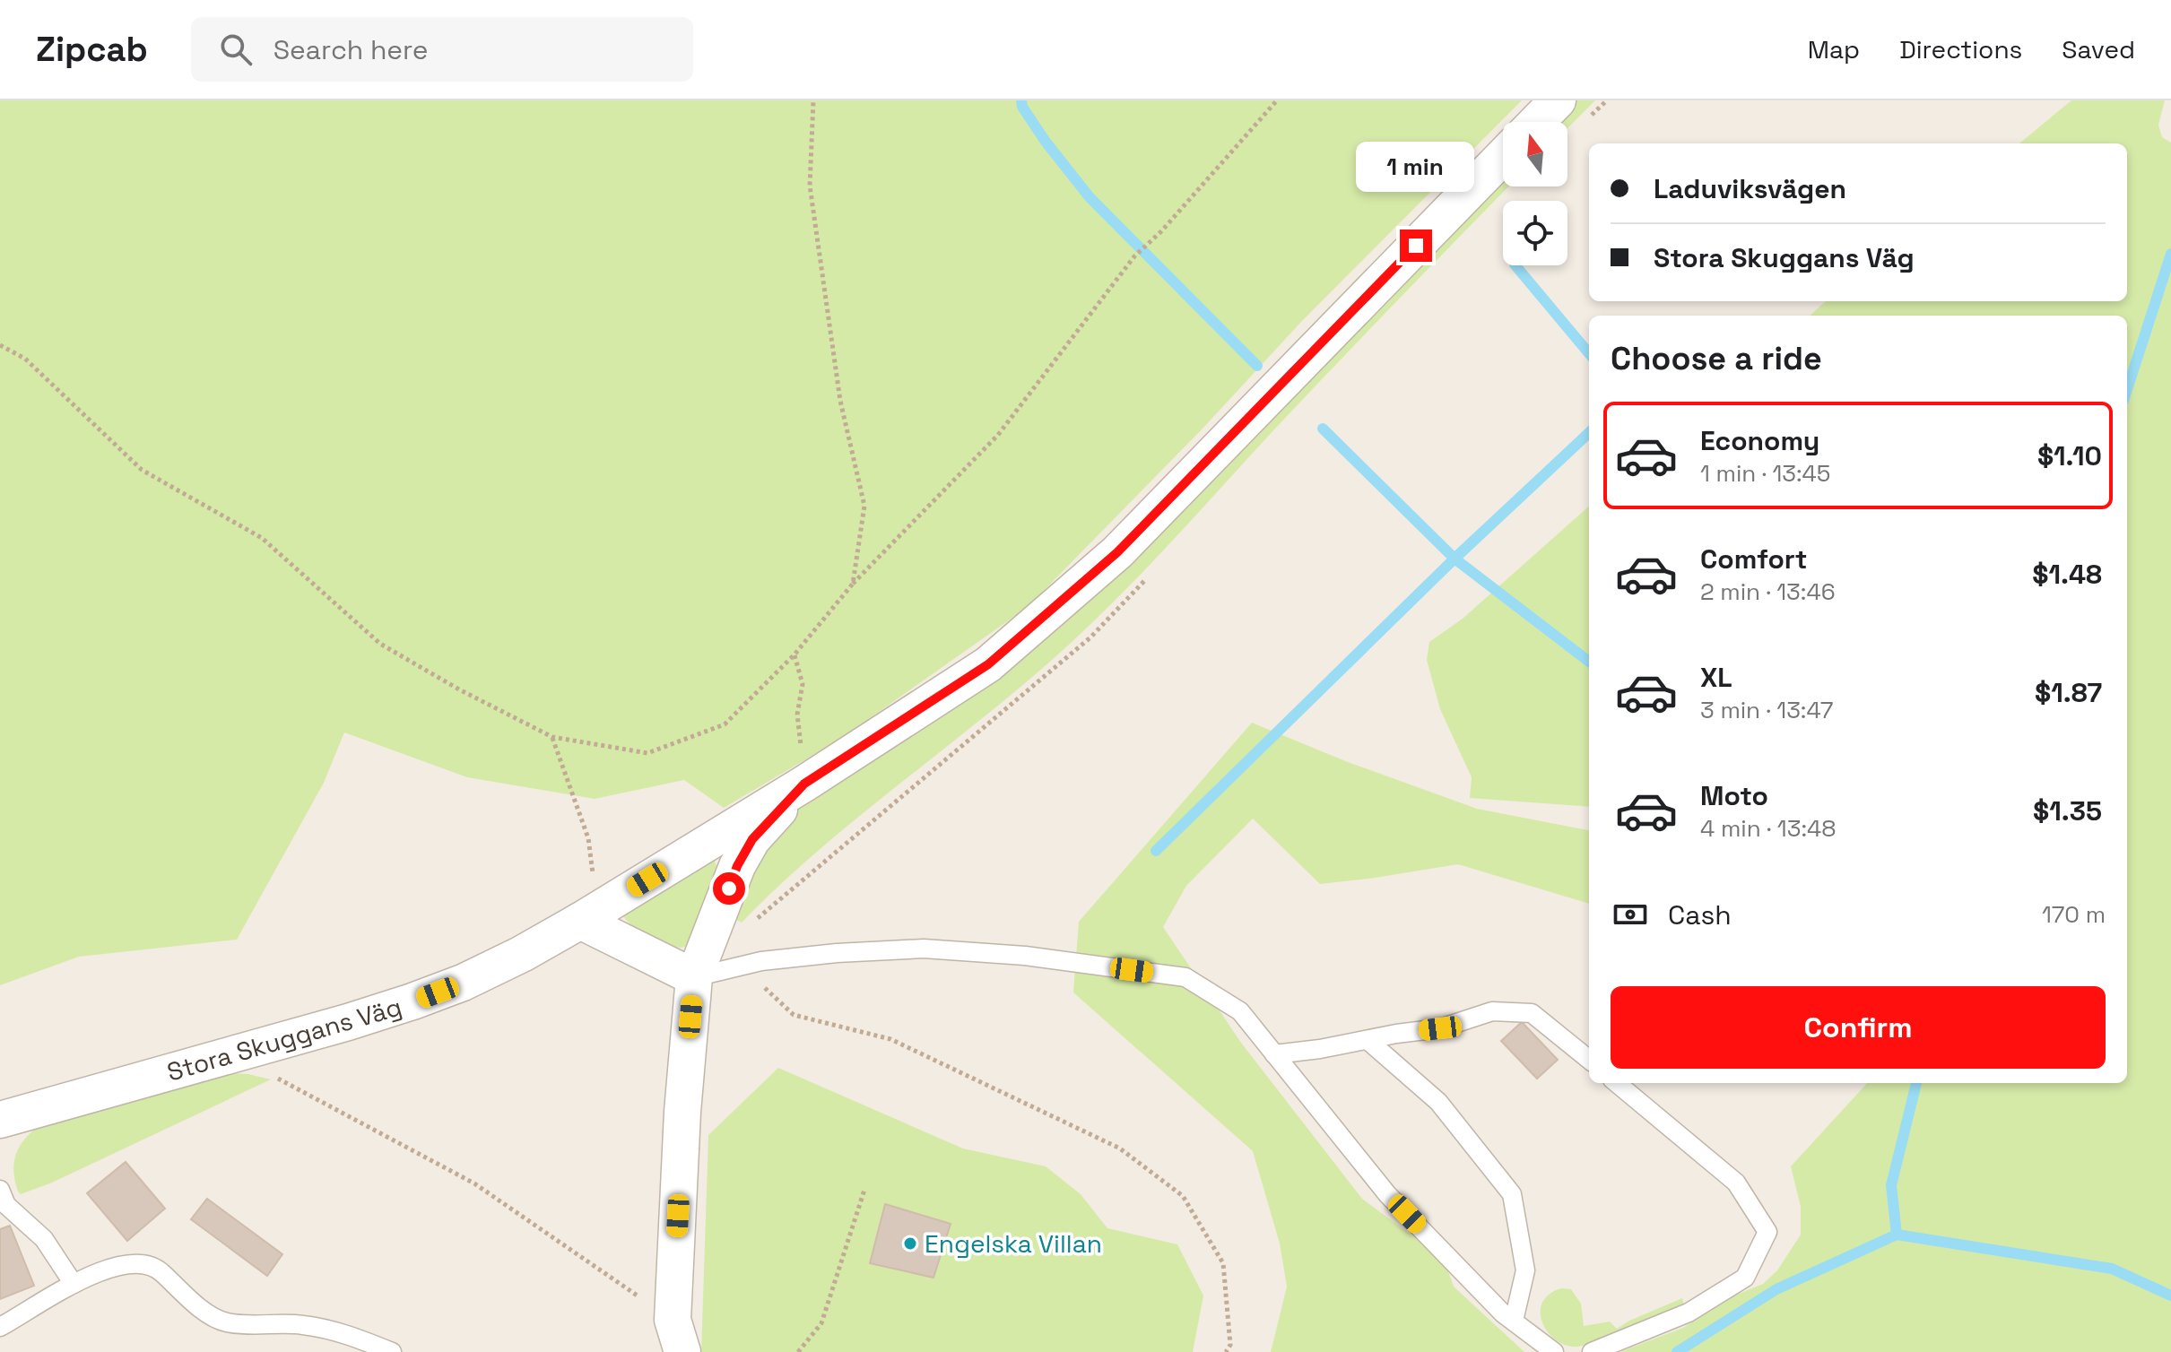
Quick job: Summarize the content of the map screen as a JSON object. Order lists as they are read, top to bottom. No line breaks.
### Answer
{"streets":{"street":["Stora Skuggans Väg"]},"places":["Engelska Villan"],"north":"top","page":{"header":"Zipcab","search":"Search here","nav":["Map","Directions","Saved"],"bubble":"1 min","banner":["Laduviksvägen","Stora Skuggans Väg"],"heading":"Choose a ride","list":[{"name":"Economy","note":"1 min · 13:45","value":"$1.10"},{"name":"Comfort","note":"2 min · 13:46","value":"$1.48"},{"name":"XL","note":"3 min · 13:47","value":"$1.87"},{"name":"Moto","note":"4 min · 13:48","value":"$1.35"}],"pay":["Cash","170 m"],"buttons":"Confirm"}}
